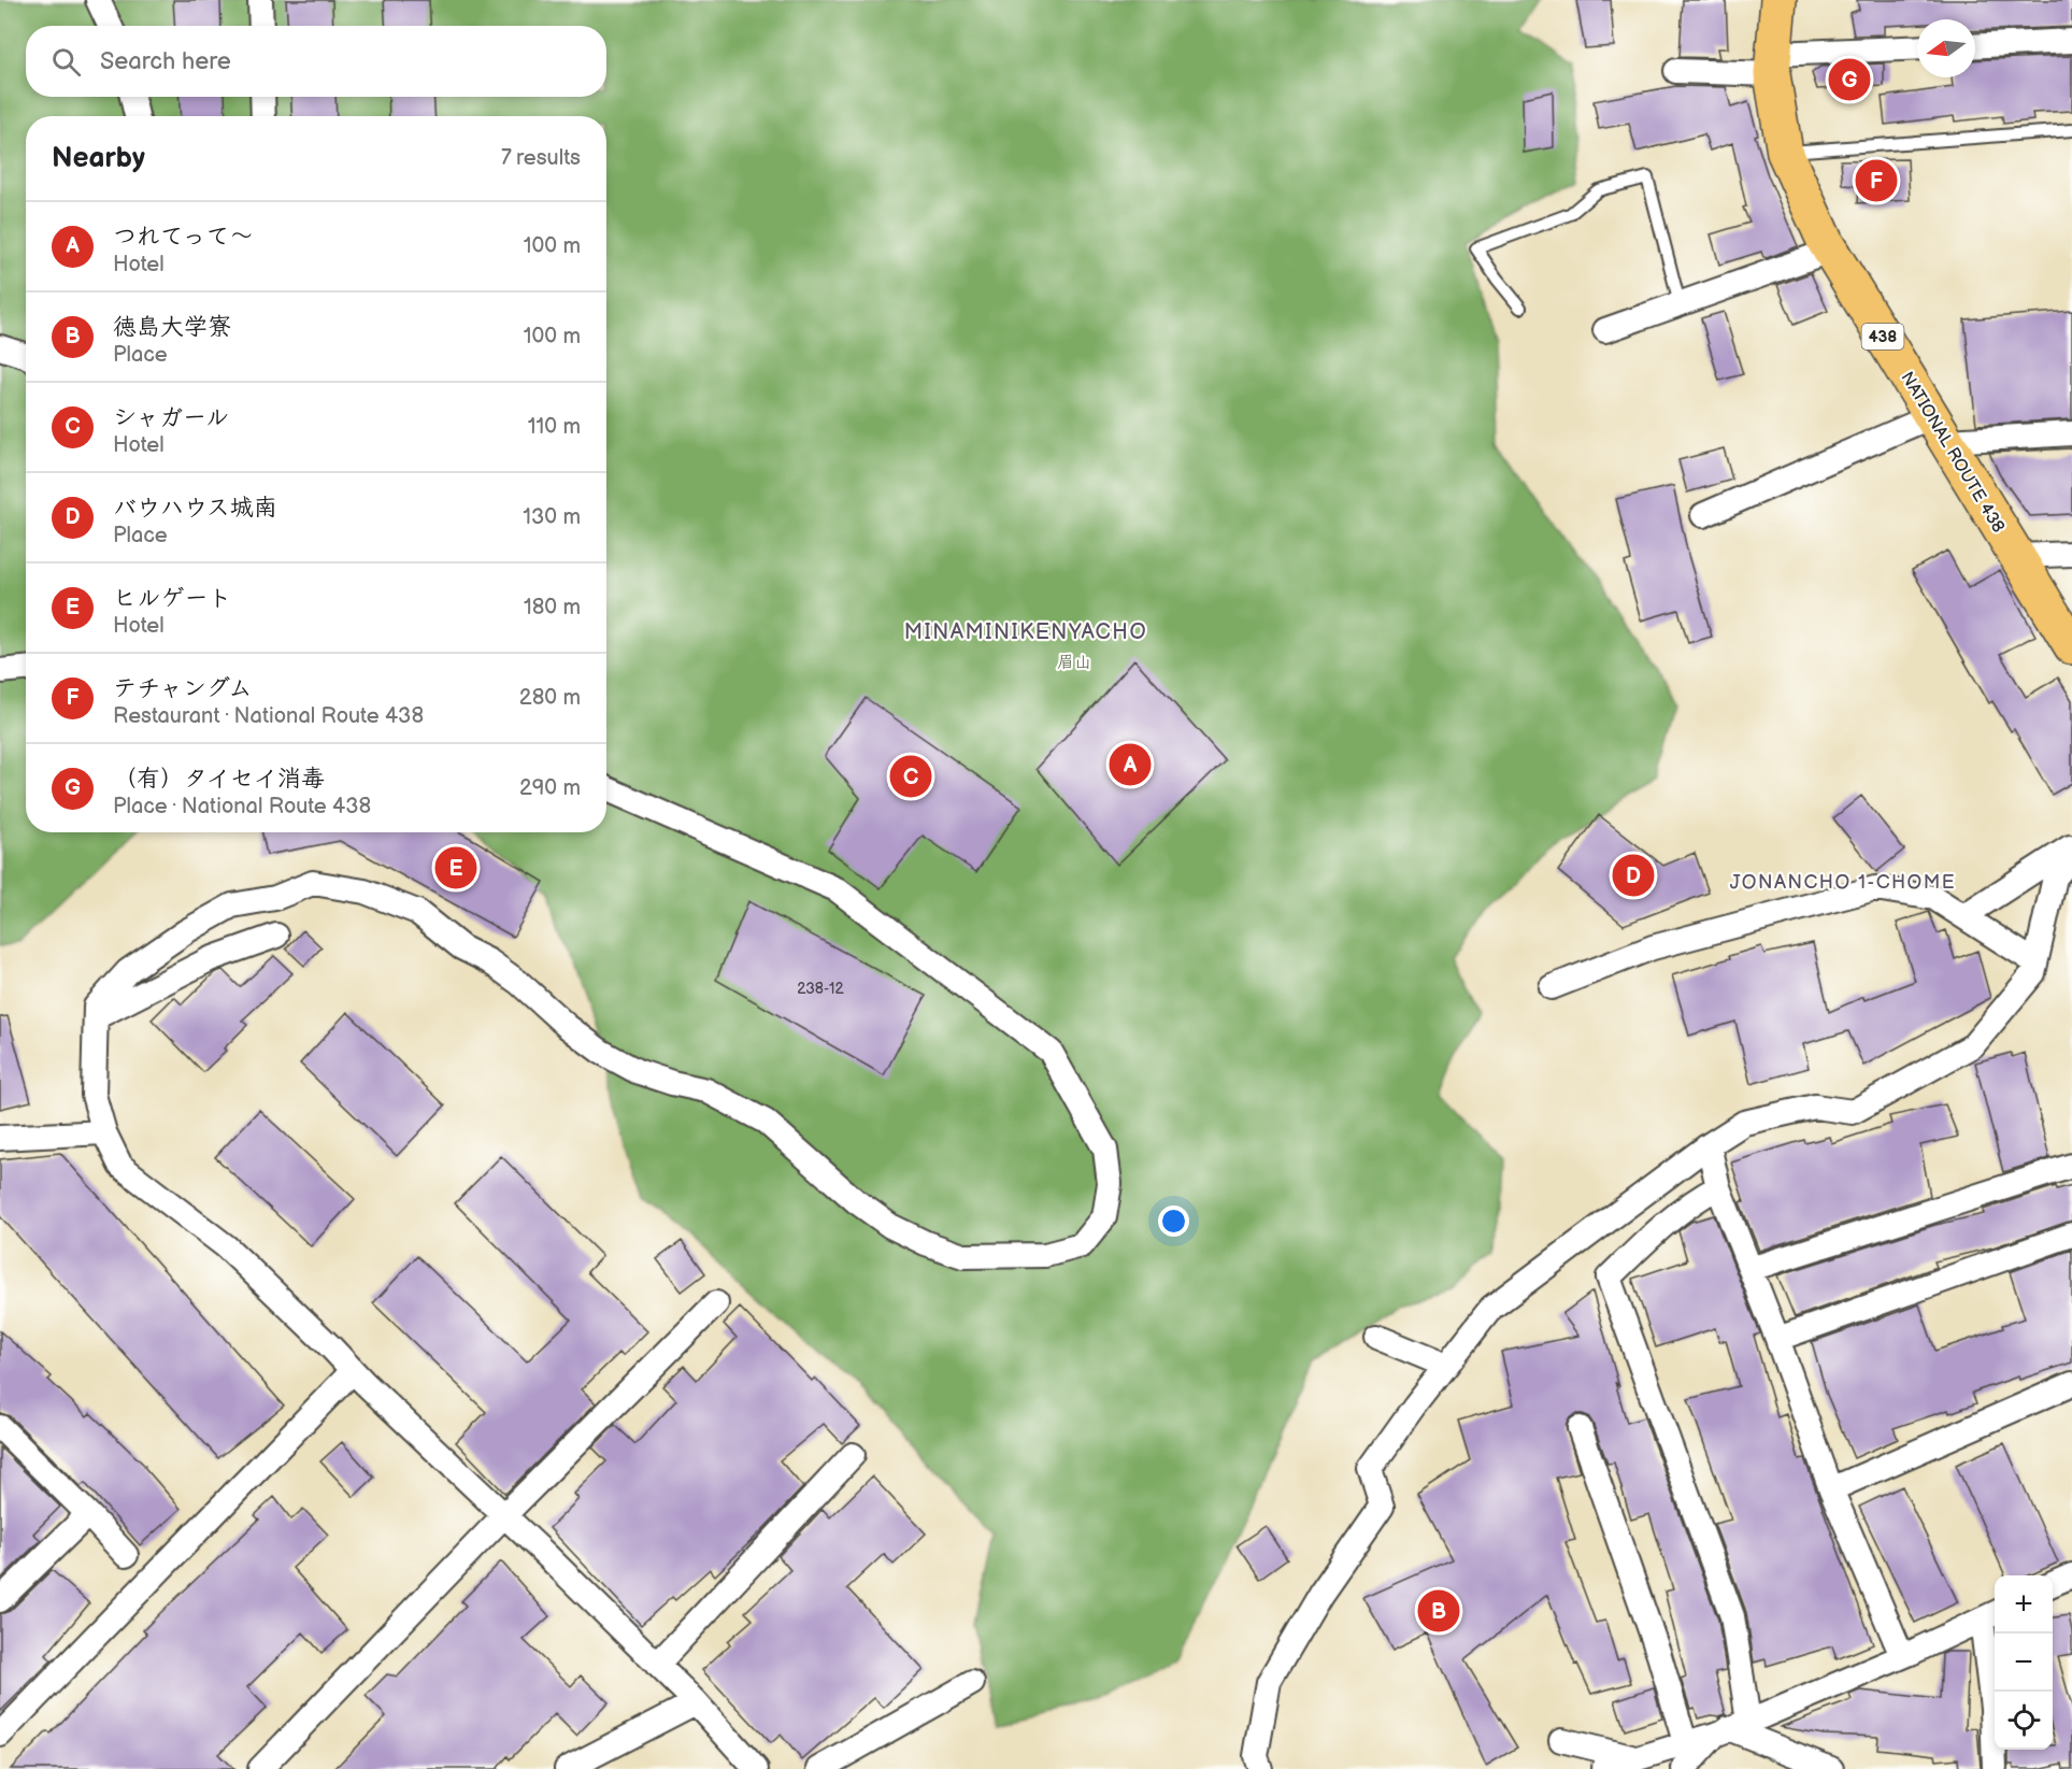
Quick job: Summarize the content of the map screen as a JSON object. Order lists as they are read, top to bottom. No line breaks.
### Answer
{"streets":{"highway":["438","NATIONAL ROUTE 438"]},"districts":["MINAMINIKENYACHO","JONANCHO 1-CHOME"],"parks":["眉山"],"house_numbers":["238-12"],"north":"left","page":{"search":"Search here","pins":["G","F","A","C","E","D","B"],"heading":["Nearby","7 results"],"list":[{"mark":"A","name":"つれてって～","note":"Hotel","value":"100 m"},{"mark":"B","name":"徳島大学寮","note":"Place","value":"100 m"},{"mark":"C","name":"シャガール","note":"Hotel","value":"110 m"},{"mark":"D","name":"バウハウス城南","note":"Place","value":"130 m"},{"mark":"E","name":"ヒルゲート","note":"Hotel","value":"180 m"},{"mark":"F","name":"テチャングム","note":"Restaurant · National Route 438","value":"280 m"},{"mark":"G","name":"（有）タイセイ消毒","note":"Place · National Route 438","value":"290 m"}],"map_buttons":["+","−"]}}
